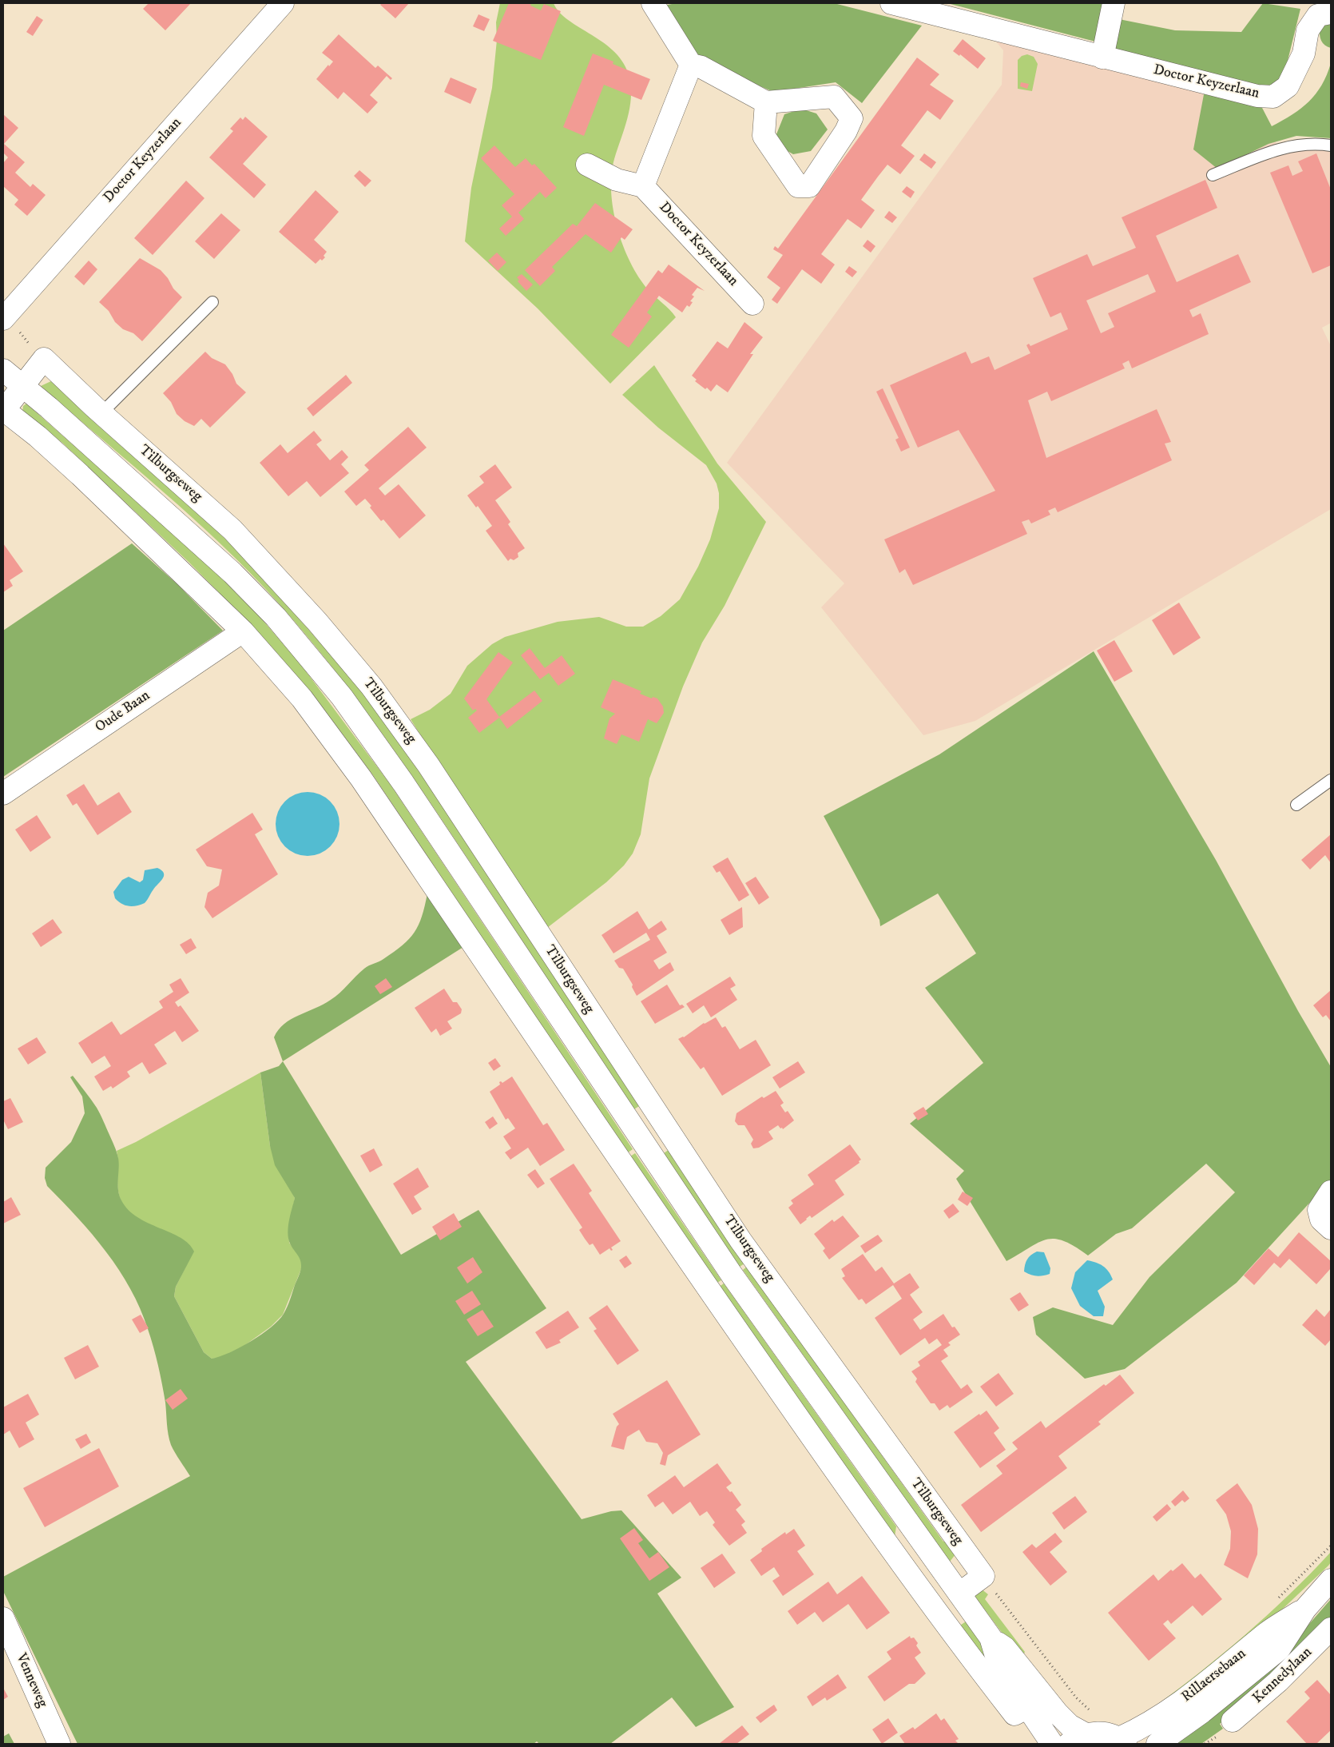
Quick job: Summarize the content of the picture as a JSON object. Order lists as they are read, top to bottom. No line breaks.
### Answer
{"streets":{"street":["Doctor Keyzerlaan","Tilburgseweg","Oude Baan","Rillaersebaan","Kennedylaan","Venneweg"]},"crossings":[["Tilburgseweg","Oude Baan"]]}
